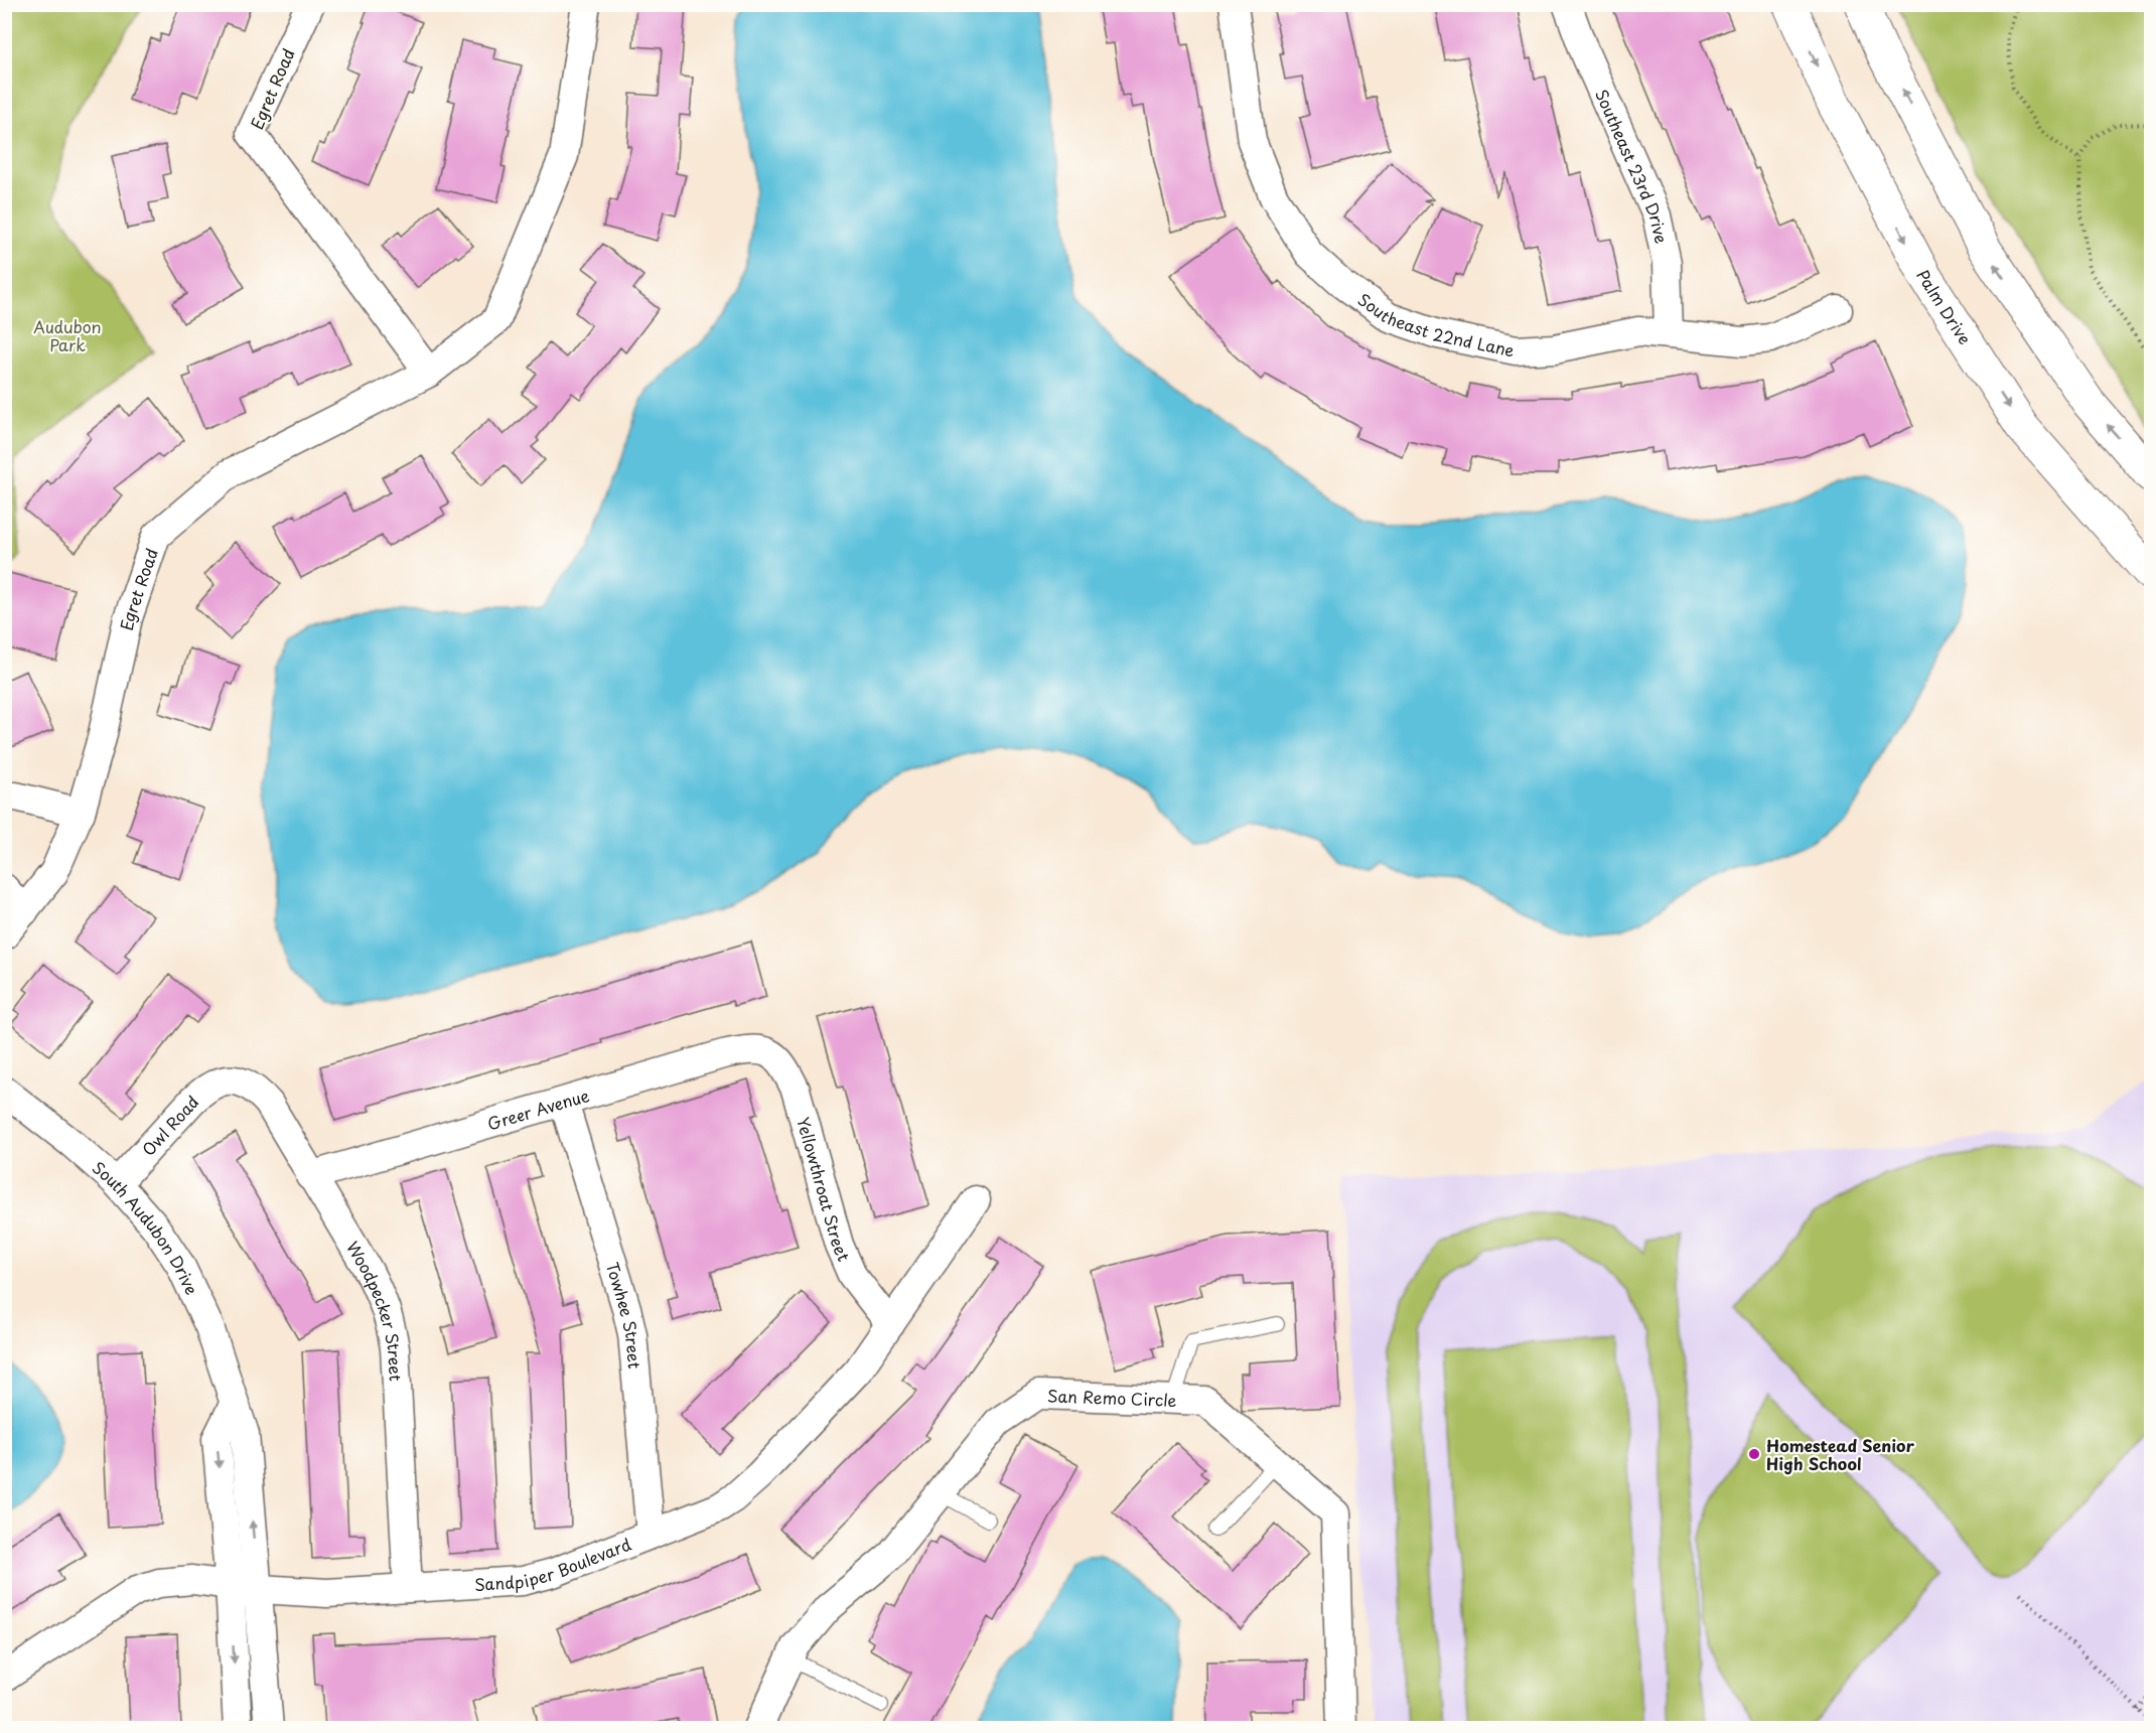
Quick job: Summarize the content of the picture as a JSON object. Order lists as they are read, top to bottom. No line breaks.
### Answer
{"streets":{"main road":["Palm Drive"],"street":["Egret Road","Southeast 23rd Drive","Southeast 22nd Lane","Greer Avenue","Owl Road","Yellowthroat Street","South Audubon Drive","Woodpecker Street","Towhee Street","San Remo Circle","Sandpiper Boulevard"]},"crossings":[["Southeast 23rd Drive","Southeast 22nd Lane"],["Greer Avenue","Yellowthroat Street"],["Greer Avenue","Woodpecker Street"],["Greer Avenue","Towhee Street"],["Owl Road","South Audubon Drive"],["Owl Road","Woodpecker Street"],["Yellowthroat Street","Sandpiper Boulevard"],["South Audubon Drive","Sandpiper Boulevard"],["Woodpecker Street","Sandpiper Boulevard"],["Towhee Street","Sandpiper Boulevard"]],"parks":["Audubon Park"],"places":["Homestead Senior High School"]}
